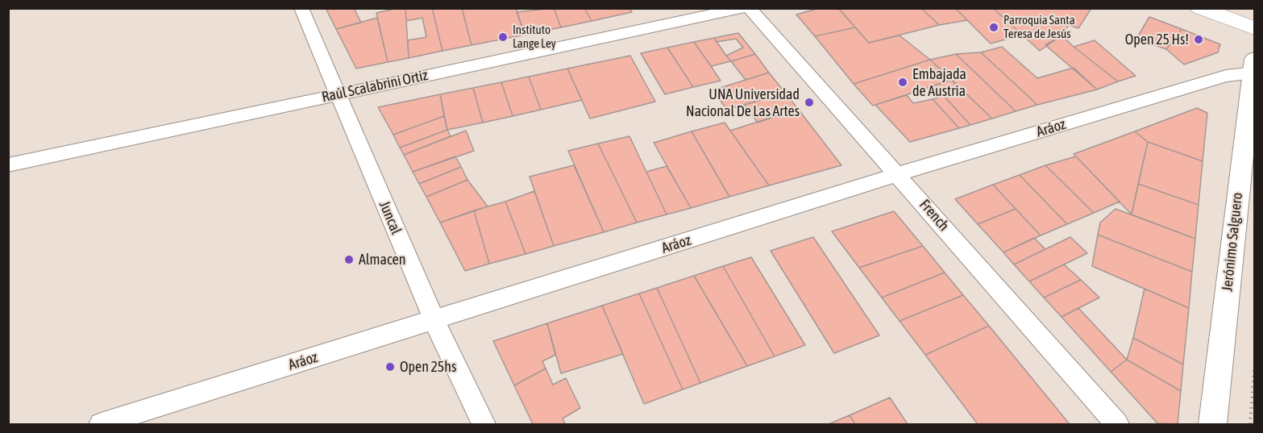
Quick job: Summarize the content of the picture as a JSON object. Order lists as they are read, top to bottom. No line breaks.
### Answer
{"streets":{"street":["Raúl Scalabrini Ortiz","Aráoz","French","Juncal","Jerónimo Salguero"]},"crossings":[["Raúl Scalabrini Ortiz","Juncal"],["Aráoz","French"],["Aráoz","Juncal"],["Aráoz","Jerónimo Salguero"]],"places":["Parroquia Santa Teresa de Jesús","Instituto Lange Ley","Open 25 Hs!","Embajada de Austria","UNA Universidad Nacional De Las Artes","Almacen","Open 25hs"]}
